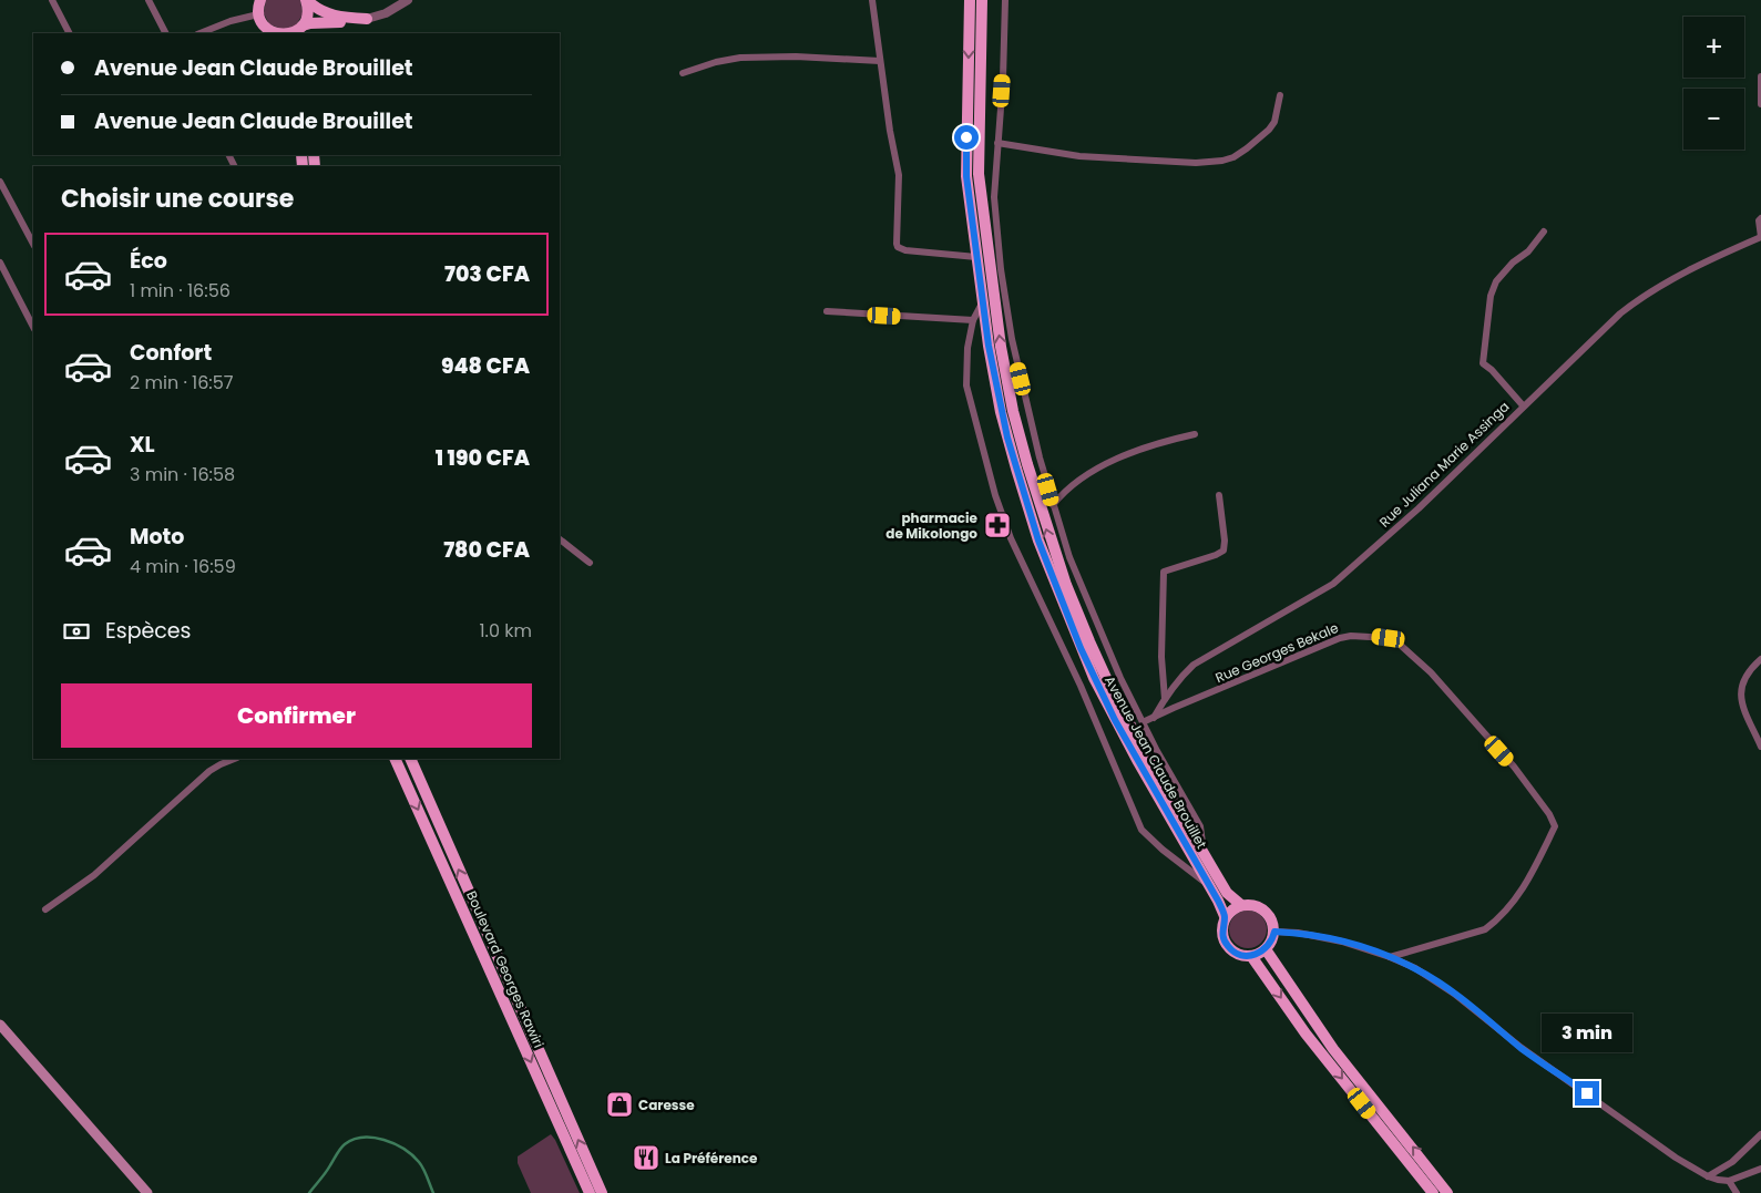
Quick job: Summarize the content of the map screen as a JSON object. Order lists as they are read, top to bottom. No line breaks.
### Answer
{"streets":{"main road":["Avenue Jean Claude Brouillet","Boulevard Georges Rawiri"],"street":["Rue Juliana Marie Assinga","Rue Georges Bekale"]},"crossings":[["Rue Juliana Marie Assinga","Rue Georges Bekale"]],"places":{"pharmacy":["pharmacie de Mikolongo"],"shop":["Caresse"],"restaurant":["La Préférence"]},"page":{"map_buttons":["+","−"],"banner":["Avenue Jean Claude Brouillet","Avenue Jean Claude Brouillet"],"heading":"Choisir une course","list":[{"name":"Éco","note":"1 min · 16:56","value":"703 CFA"},{"name":"Confort","note":"2 min · 16:57","value":"948 CFA"},{"name":"XL","note":"3 min · 16:58","value":"1 190 CFA"},{"name":"Moto","note":"4 min · 16:59","value":"780 CFA"}],"pay":["Espèces","1.0 km"],"buttons":"Confirmer","bubble":"3 min"}}
